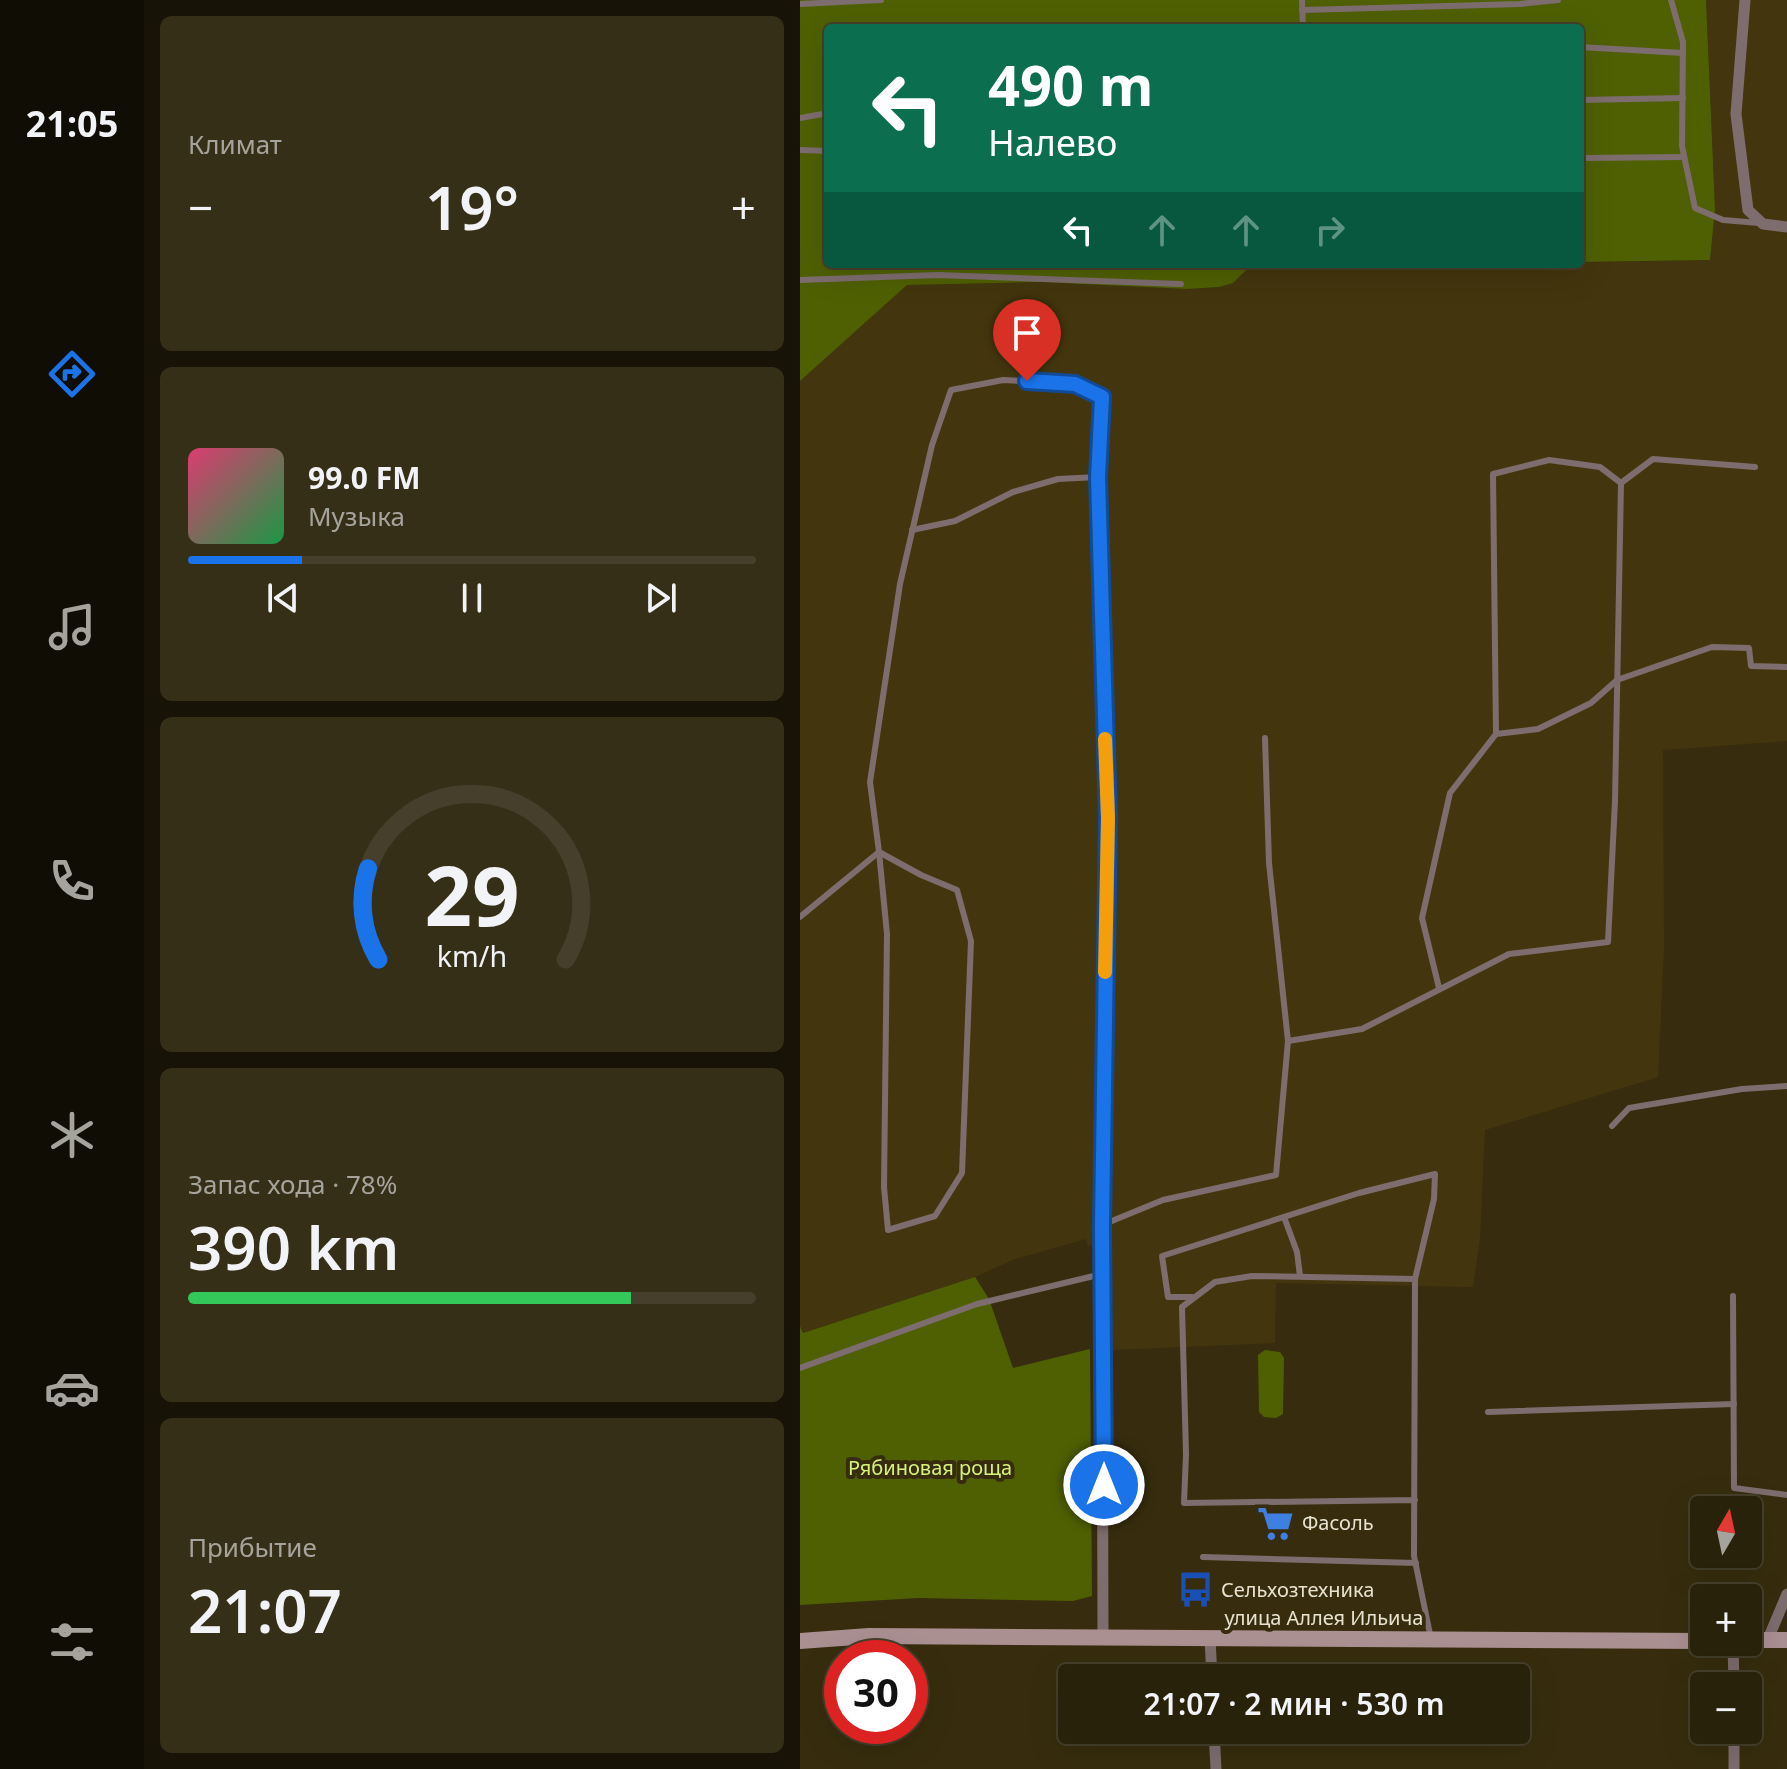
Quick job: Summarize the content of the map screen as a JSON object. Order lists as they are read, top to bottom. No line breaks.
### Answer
{"streets":{"main road":["улица Аллея Ильича"]},"parks":["Рябиновая роща"],"places":{"supermarket":["Фасоль"],"bus stop":["Сельхозтехника"]},"north":"top","page":{"tabs":"21:05","tile":["Климат",["Запас хода · 78%","390 km"],["Прибытие","21:07"]],"turn":["490 m","Налево"],"heat":["−","19°","+"],"song":["99.0 FM","Музыка"],"map_buttons":["+","−"],"limit":"30","trip":"21:07 · 2 мин · 530 m","gauge":["29","km/h"]}}
